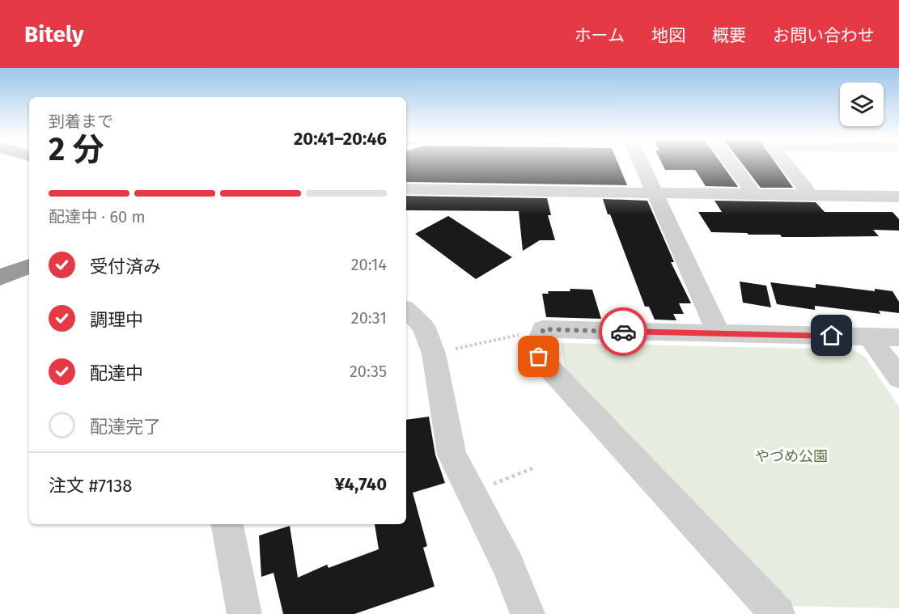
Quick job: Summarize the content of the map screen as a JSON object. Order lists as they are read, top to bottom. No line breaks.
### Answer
{"parks":["やづめ公園"],"page":{"header":"Bitely","nav":["ホーム","地図","概要","お問い合わせ"],"heading":["2 分","到着まで","20:41–20:46"],"panel":["注文 #7138","¥4,740"],"bar":"配達中 · 60 m","list":[["受付済み","20:14"],["調理中","20:31"],["配達中","20:35"],"配達完了"]}}
